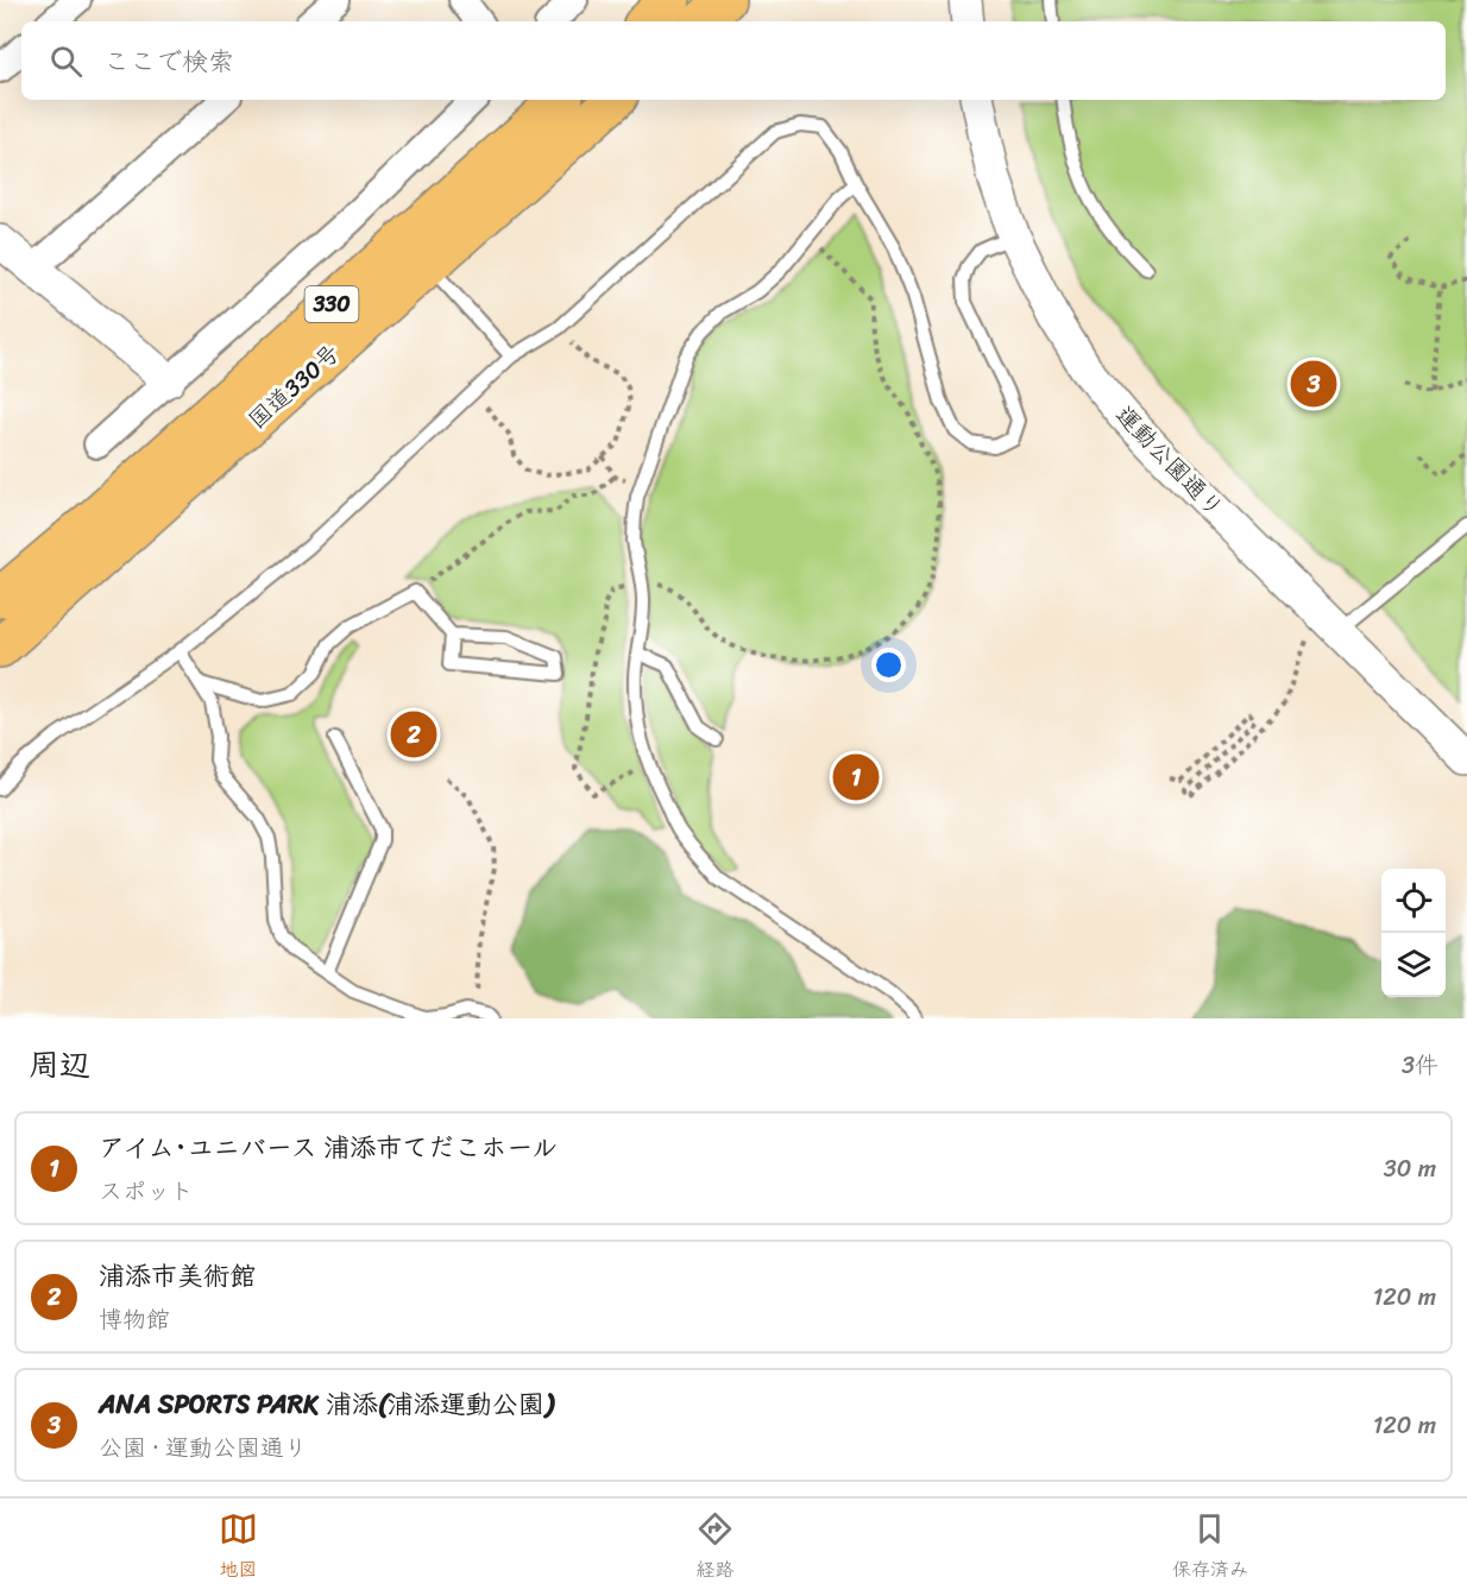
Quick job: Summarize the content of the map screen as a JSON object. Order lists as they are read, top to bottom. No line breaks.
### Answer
{"streets":{"highway":["330","国道330号"],"street":["運動公園通り"]},"page":{"search":"ここで検索","pins":["3","2","1"],"heading":["周辺","3件"],"list":[{"mark":"1","name":"アイム･ユニバース 浦添市てだこホール","note":"スポット","value":"30 m"},{"mark":"2","name":"浦添市美術館","note":"博物館","value":"120 m"},{"mark":"3","name":"ANA SPORTS PARK 浦添(浦添運動公園)","note":"公園 · 運動公園通り","value":"120 m"}],"nav":["地図","経路","保存済み"]}}
